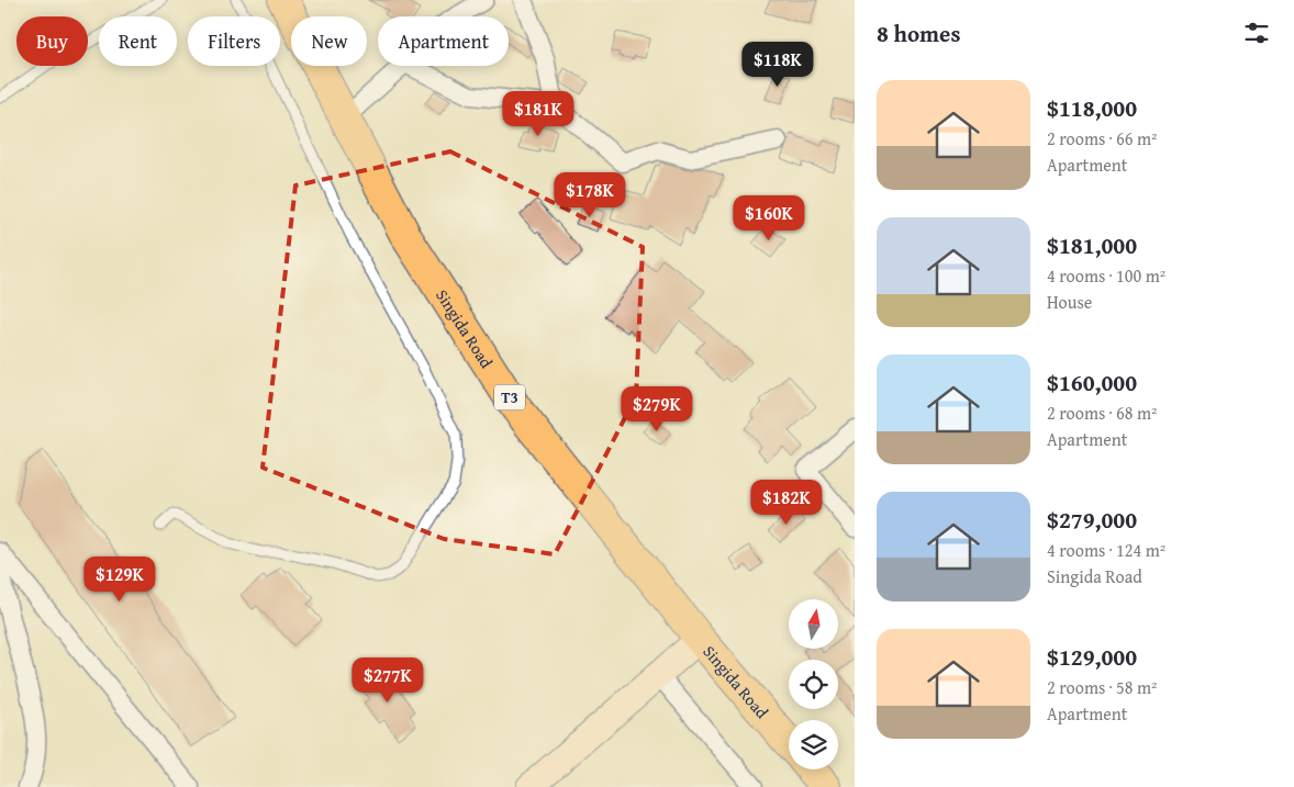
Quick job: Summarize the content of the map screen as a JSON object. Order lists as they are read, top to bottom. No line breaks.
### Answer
{"streets":{"highway":["Singida Road","T3"]},"north":"top","page":{"heading":"8 homes","chip":["Buy","Rent","Filters","New","Apartment"],"price":["$118K","$181K","$178K","$160K","$279K","$182K","$129K","$277K"],"list":[{"name":"$118,000","note":"2 rooms · 66 m² · Apartment"},{"name":"$181,000","note":"4 rooms · 100 m² · House"},{"name":"$160,000","note":"2 rooms · 68 m² · Apartment"},{"name":"$279,000","note":"4 rooms · 124 m² · Singida Road"},{"name":"$129,000","note":"2 rooms · 58 m² · Apartment"}]}}
